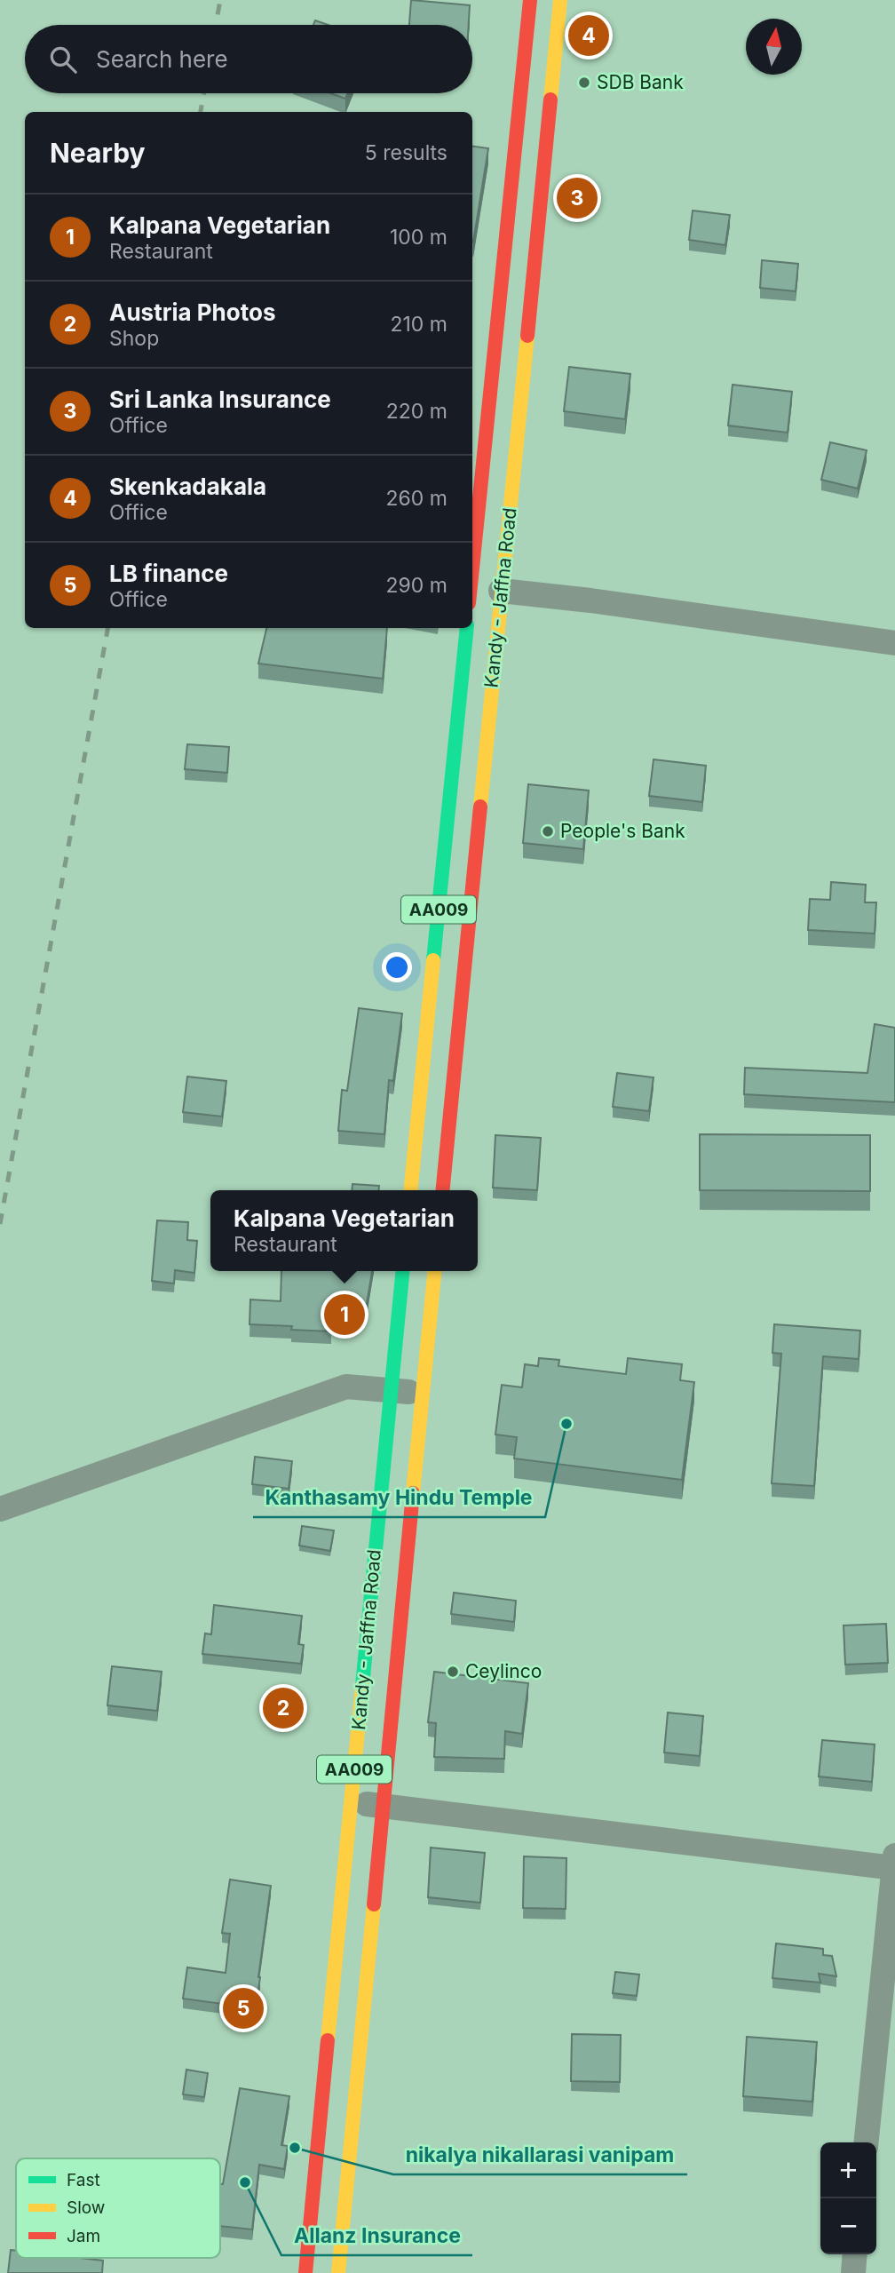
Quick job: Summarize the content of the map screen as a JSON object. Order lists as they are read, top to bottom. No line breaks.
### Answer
{"streets":{"highway":["Kandy - Jaffna Road","AA009"]},"places":["SDB Bank","People's Bank","Kanthasamy Hindu Temple","Ceylinco","nikalya nikallarasi vanipam","Allanz Insurance"],"legend":["Fast","Slow","Jam"],"north":"top","page":{"pins":["4","3","1","2","5"],"search":"Search here","heading":["Nearby","5 results"],"list":[{"mark":"1","name":"Kalpana Vegetarian","note":"Restaurant","value":"100 m"},{"mark":"2","name":"Austria Photos","note":"Shop","value":"210 m"},{"mark":"3","name":"Sri Lanka Insurance","note":"Office","value":"220 m"},{"mark":"4","name":"Skenkadakala","note":"Office","value":"260 m"},{"mark":"5","name":"LB finance","note":"Office","value":"290 m"}],"popup":["Kalpana Vegetarian","Restaurant"],"map_buttons":["+","−"]}}
